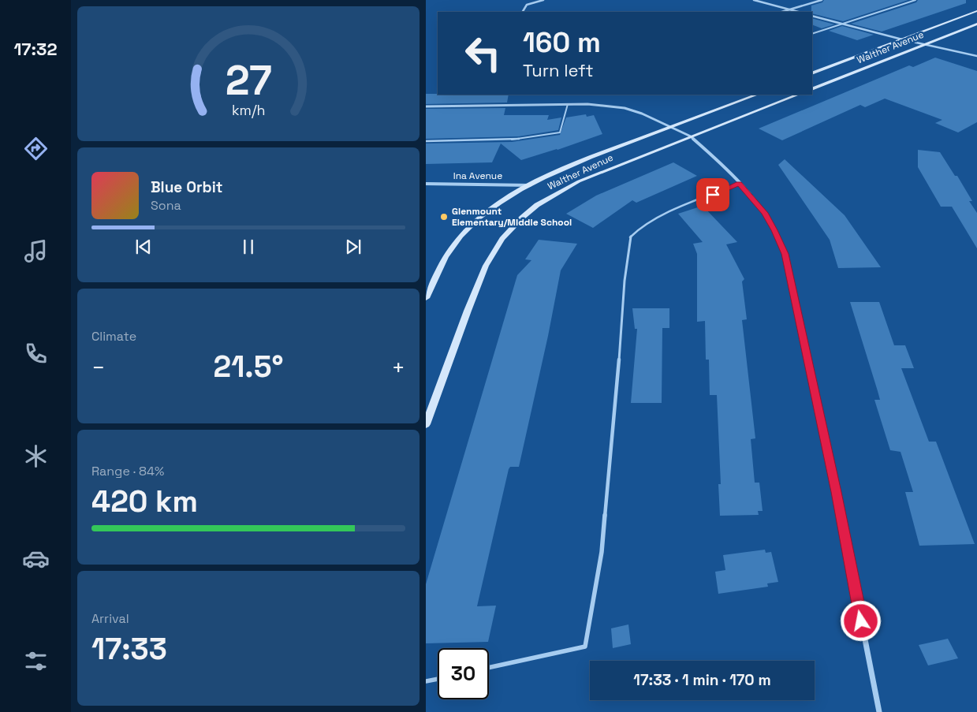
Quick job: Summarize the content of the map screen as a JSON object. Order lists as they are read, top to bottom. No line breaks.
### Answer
{"streets":{"main road":["Walther Avenue"],"street":["Ina Avenue"]},"crossings":[["Walther Avenue","Ina Avenue"]],"places":["Glenmount Elementary/Middle School"],"page":{"tabs":"17:32","turn":["160 m","Turn left"],"song":["Blue Orbit","Sona"],"tile":["Climate",["Range · 84%","420 km"],["Arrival","17:33"]],"heat":["−","21.5°","+"],"limit":"30","trip":"17:33 · 1 min · 170 m","gauge":["27","km/h"]}}
